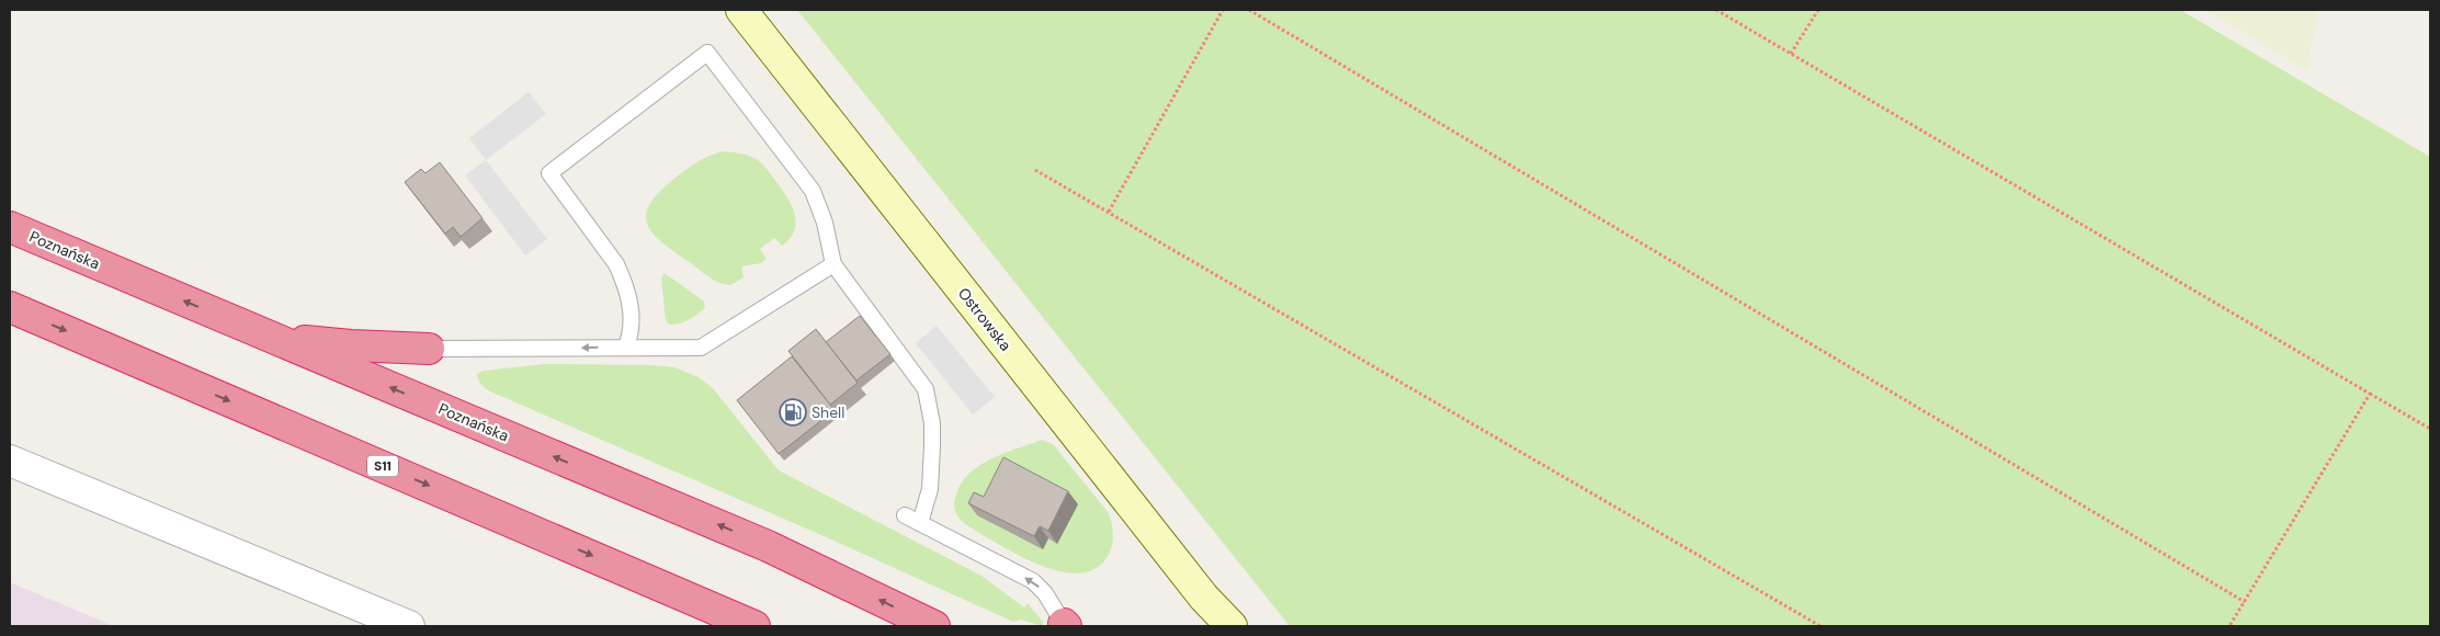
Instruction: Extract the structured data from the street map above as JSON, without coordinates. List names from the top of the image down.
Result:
{
  "streets": {
    "highway": ["Poznańska", "S11"],
    "street": ["Ostrowska"]
  },
  "places": {
    "fuel station": ["Shell"]
  }
}
